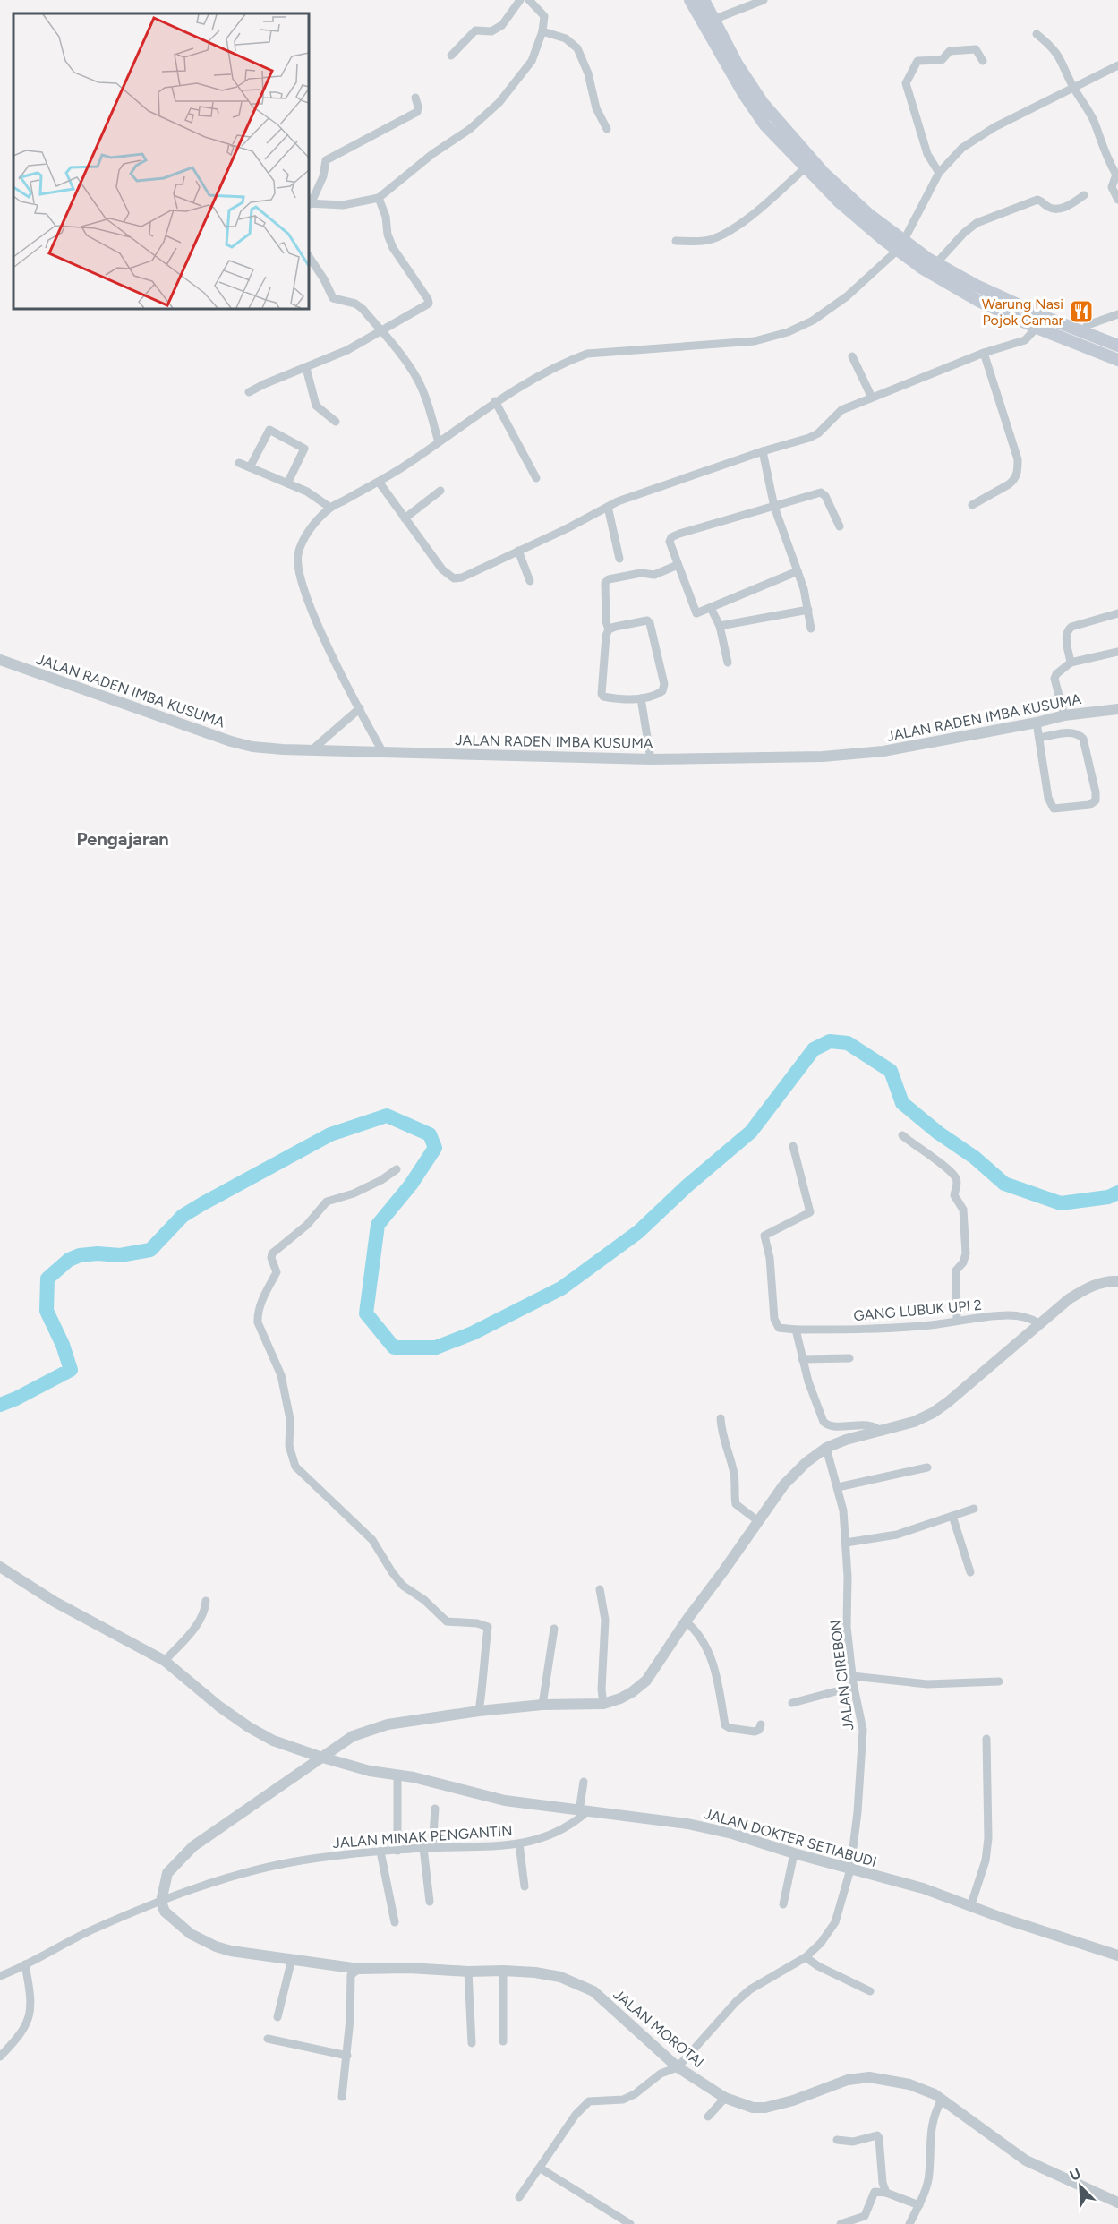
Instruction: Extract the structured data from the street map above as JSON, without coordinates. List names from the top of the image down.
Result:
{
  "streets": {
    "street": [
      "JALAN RADEN IMBA KUSUMA",
      "GANG LUBUK UPI 2",
      "JALAN CIREBON",
      "JALAN MINAK PENGANTIN",
      "JALAN DOKTER SETIABUDI",
      "JALAN MOROTAI"
    ]
  },
  "crossings": [
    ["JALAN CIREBON", "JALAN DOKTER SETIABUDI"],
    ["JALAN CIREBON", "JALAN MOROTAI"],
    ["JALAN MINAK PENGANTIN", "JALAN DOKTER SETIABUDI"],
    ["JALAN MINAK PENGANTIN", "JALAN MOROTAI"]
  ],
  "districts": ["Pengajaran"],
  "places": {
    "restaurant": ["Warung Nasi Pojok Camar"]
  },
  "north": "top left"
}
